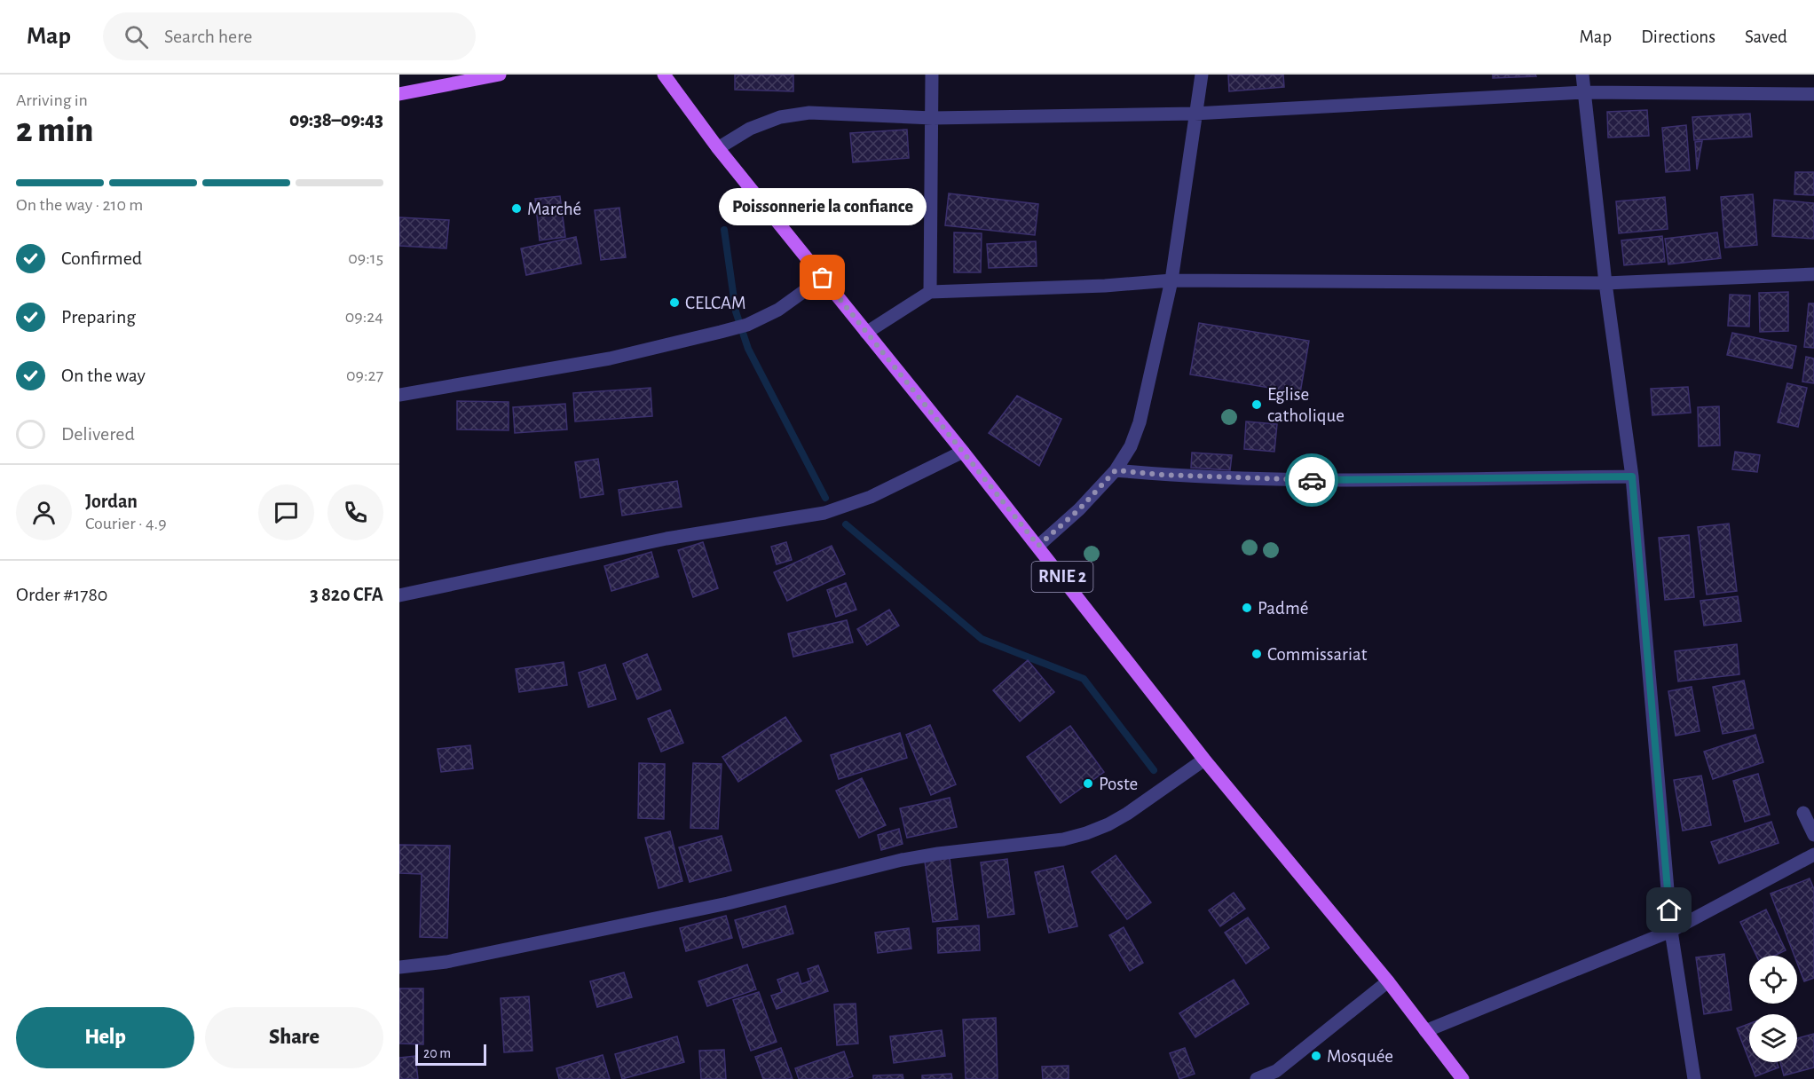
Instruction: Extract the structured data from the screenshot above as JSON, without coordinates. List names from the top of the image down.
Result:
{
  "streets": {
    "main road": ["RNIE 2"]
  },
  "places": [
    "Marché",
    "Poissonnerie la confiance",
    "CELCAM",
    "Eglise catholique",
    "Padmé",
    "Commissariat",
    "Poste",
    "Mosquée"
  ],
  "scale_bar": "20 m",
  "page": {
    "header": "Map",
    "search": "Search here",
    "nav": ["Map", "Directions", "Saved"],
    "heading": ["2 min", "Arriving in", "09:38–09:43"],
    "panel": [
      "Jordan",
      "Courier · 4.9",
      "Order #1780",
      "3 820 CFA"
    ],
    "bar": "On the way · 210 m",
    "bubble": "Poissonnerie la confiance",
    "list": [
      ["Confirmed", "09:15"],
      ["Preparing", "09:24"],
      ["On the way", "09:27"],
      "Delivered"
    ],
    "buttons": ["Help", "Share"],
    "scale": "20 m"
  }
}
